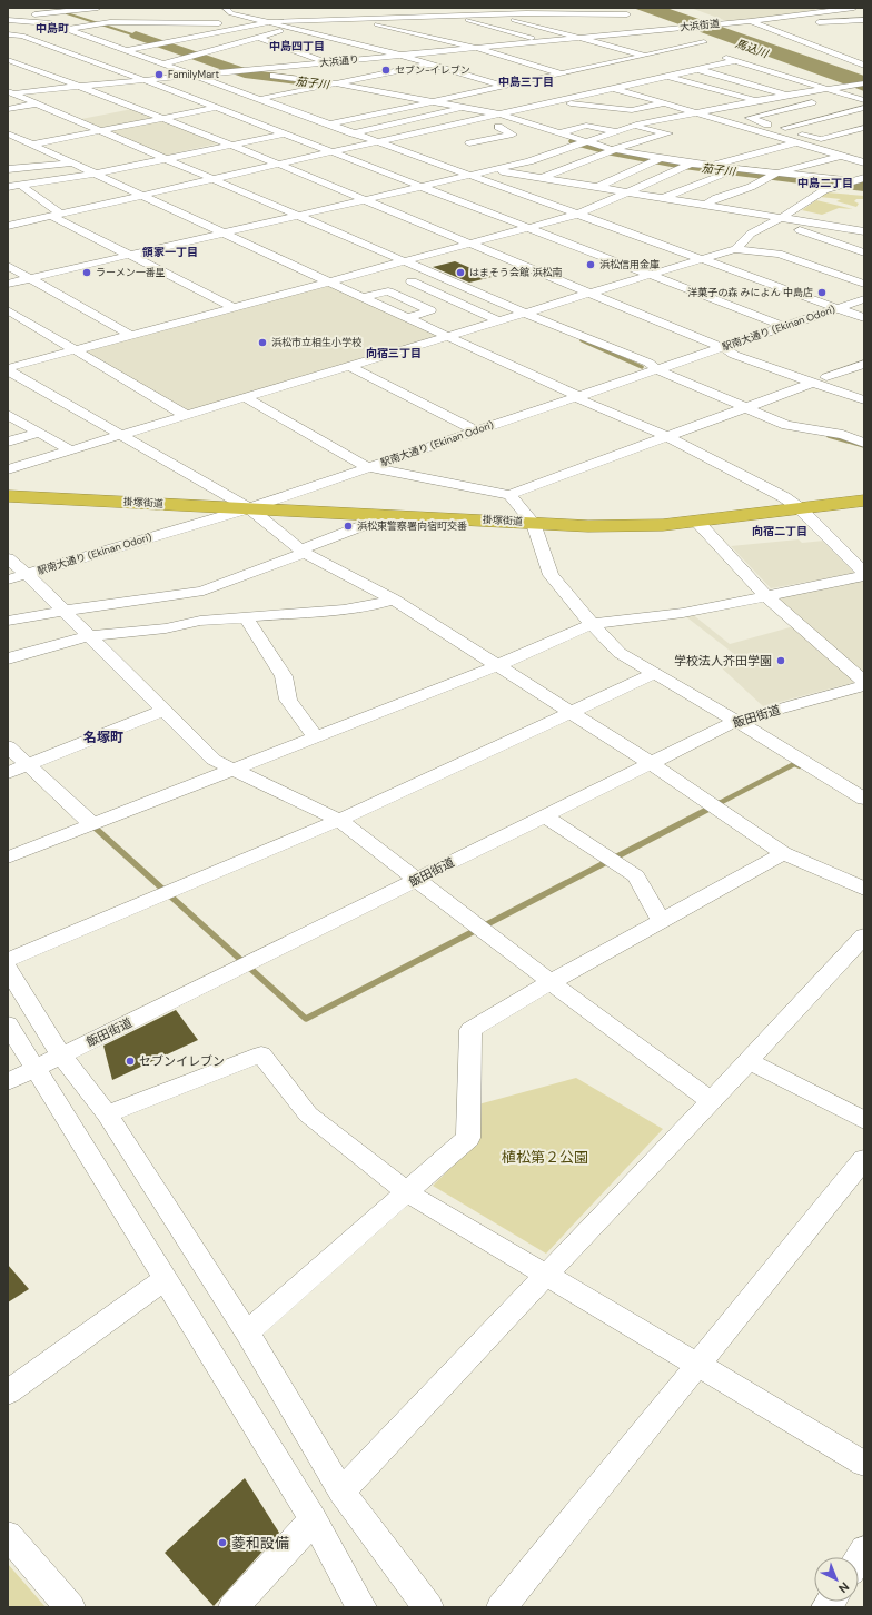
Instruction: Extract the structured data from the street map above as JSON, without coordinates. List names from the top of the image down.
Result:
{
  "streets": {
    "highway": ["掛塚街道"],
    "street": [
      "大浜街道",
      "大浜通り",
      "駅南大通り (Ekinan Odori)",
      "飯田街道"
    ]
  },
  "crossings": [
    ["大浜街道", "大浜通り"],
    ["駅南大通り (Ekinan Odori)", "掛塚街道"]
  ],
  "districts": [
    "中島町",
    "中島四丁目",
    "中島三丁目",
    "中島二丁目",
    "領家一丁目",
    "向宿三丁目",
    "向宿二丁目",
    "名塚町"
  ],
  "water": ["馬込川", "茄子川"],
  "parks": ["植松第２公園"],
  "places": [
    "セブン-イレブン",
    "FamilyMart",
    "浜松信用金庫",
    "ラーメン一番星",
    "はまそう会館 浜松南",
    "洋菓子の森 みによん 中島店",
    "浜松市立相生小学校",
    "浜松東警察署向宿町交番",
    "学校法人芥田学園",
    "セブンイレブン",
    "菱和設備"
  ],
  "north": "bottom right"
}
